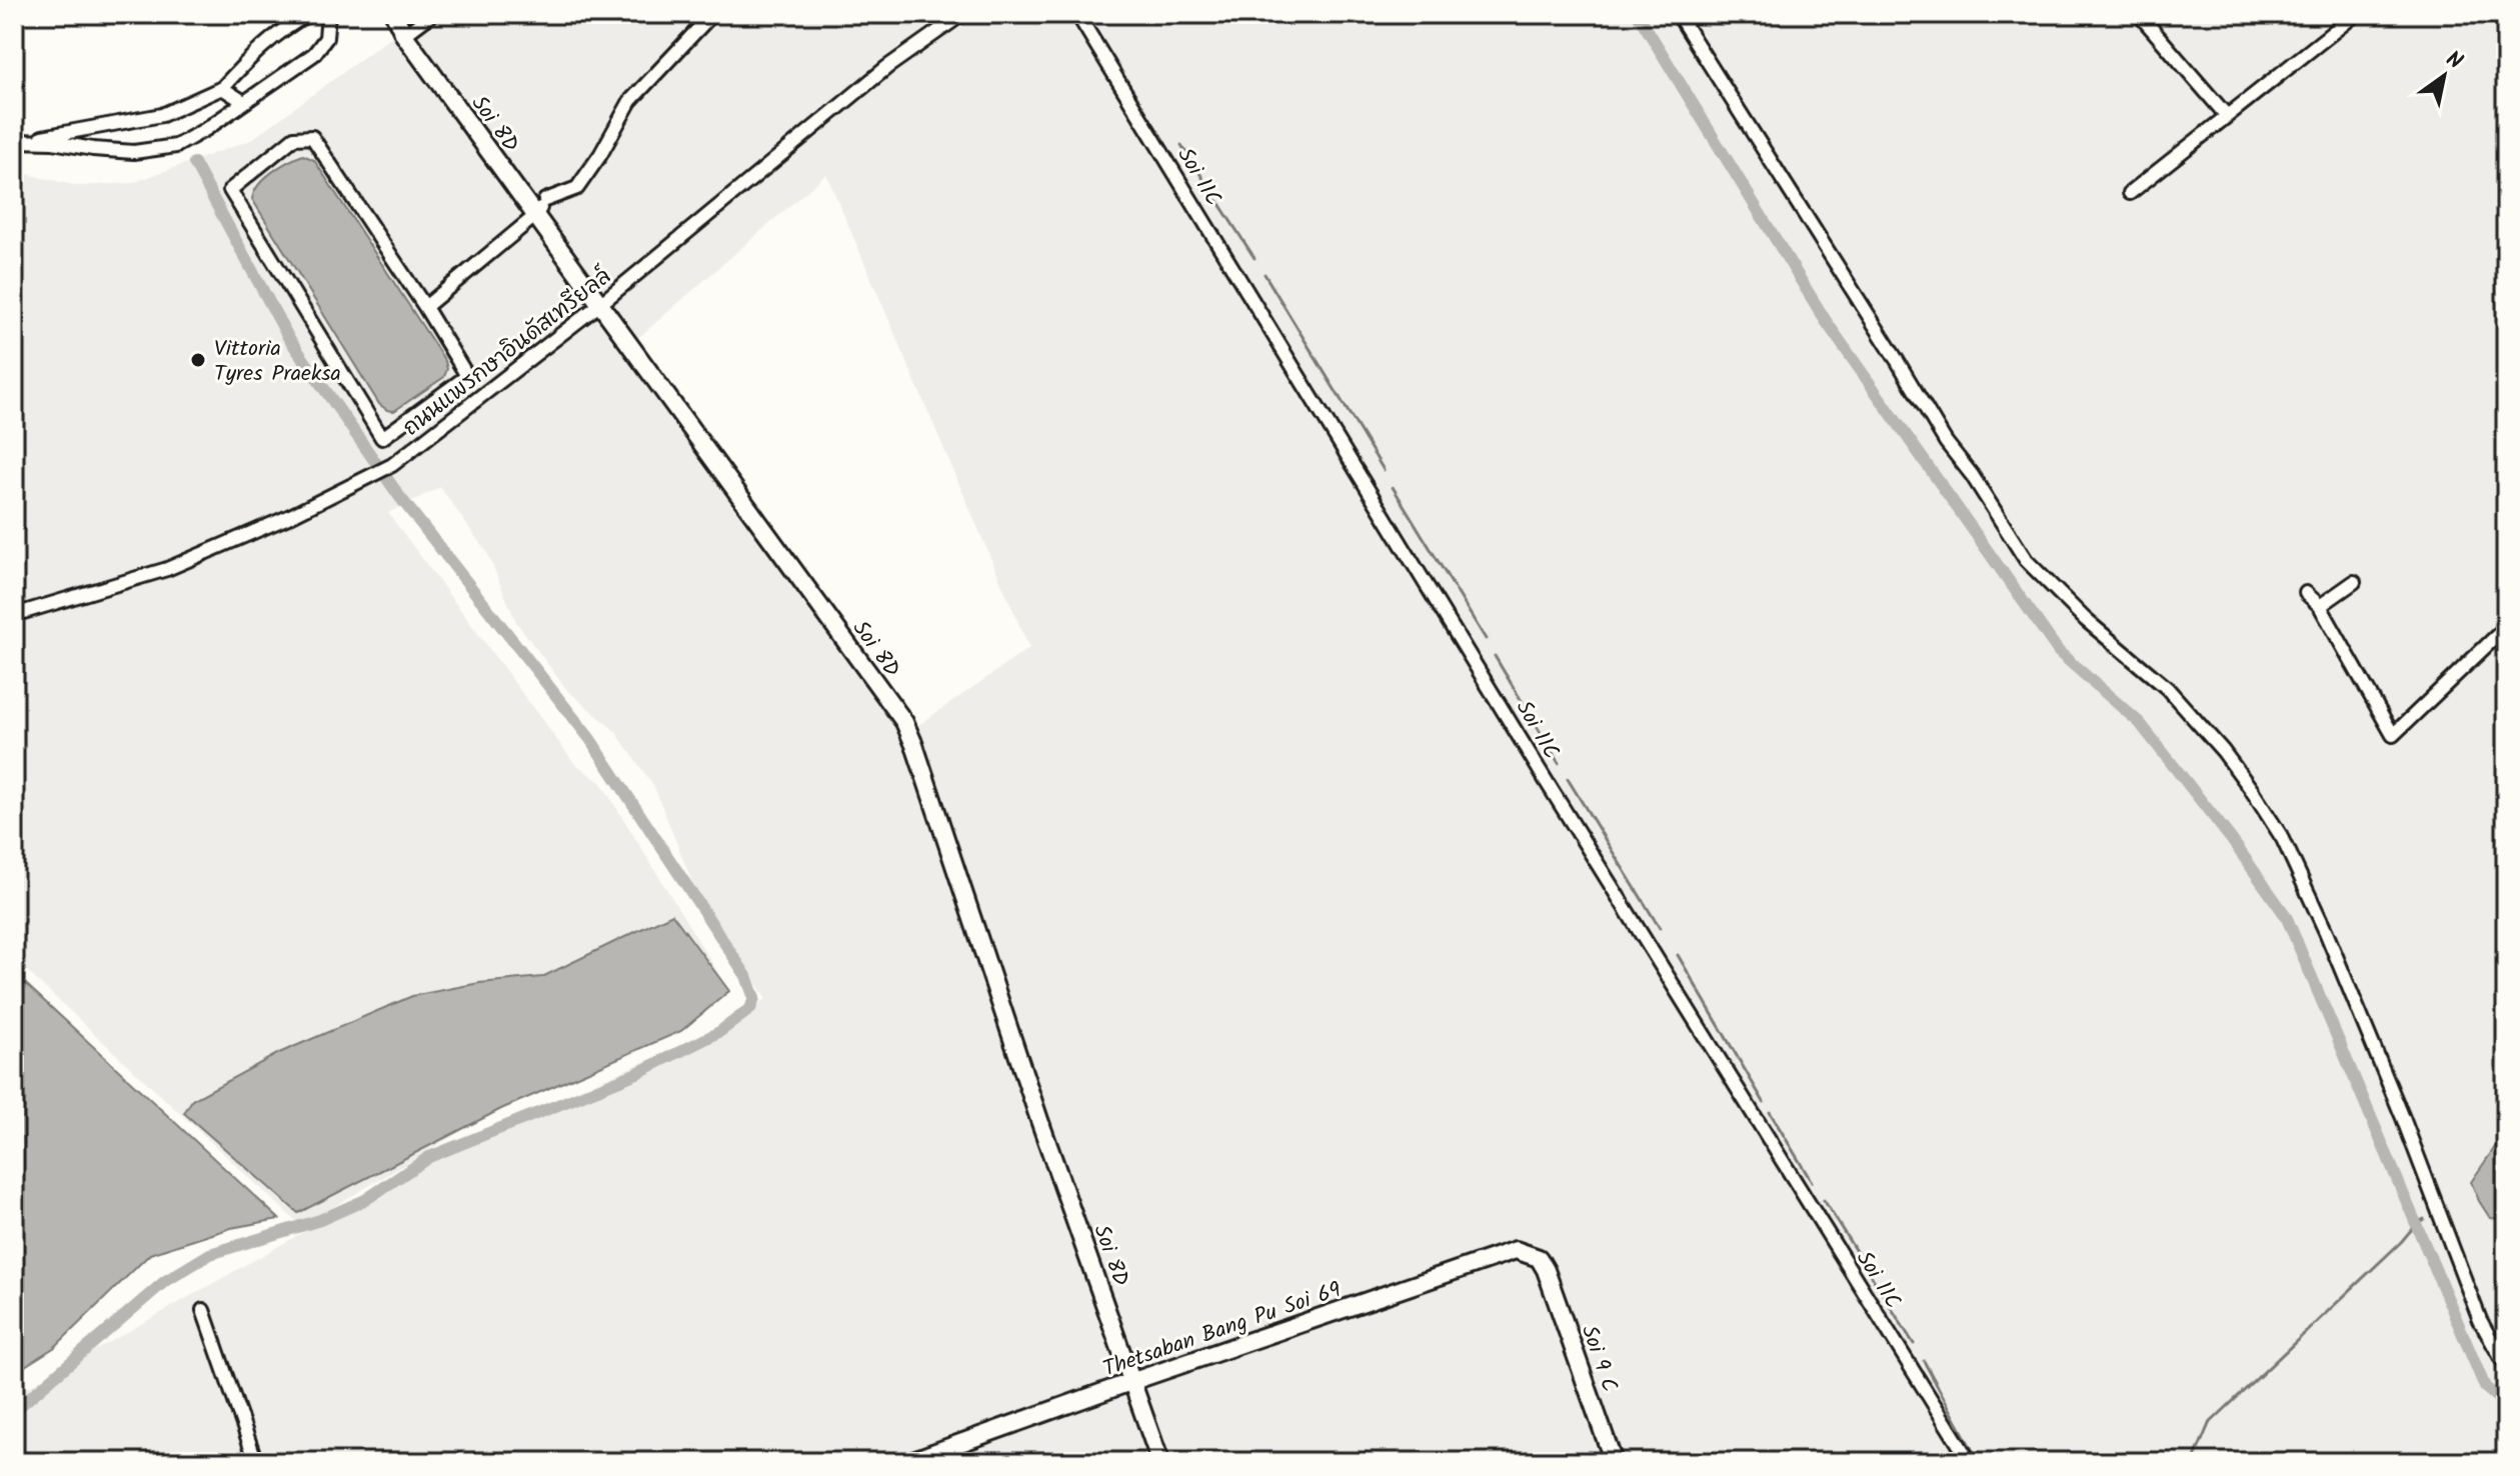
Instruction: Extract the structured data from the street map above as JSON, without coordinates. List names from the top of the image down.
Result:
{
  "streets": {
    "street": [
      "Soi 8D",
      "Soi 11C",
      "ถนนแพรกษาอินดัสเทรียลล์",
      "Thetsaban Bang Pu Soi 69",
      "Soi 9 C"
    ]
  },
  "crossings": [
    ["Soi 8D", "ถนนแพรกษาอินดัสเทรียลล์"],
    ["Soi 8D", "Thetsaban Bang Pu Soi 69"],
    ["Thetsaban Bang Pu Soi 69", "Soi 9 C"]
  ],
  "places": ["Vittoria Tyres Praeksa"],
  "north": "top right"
}
